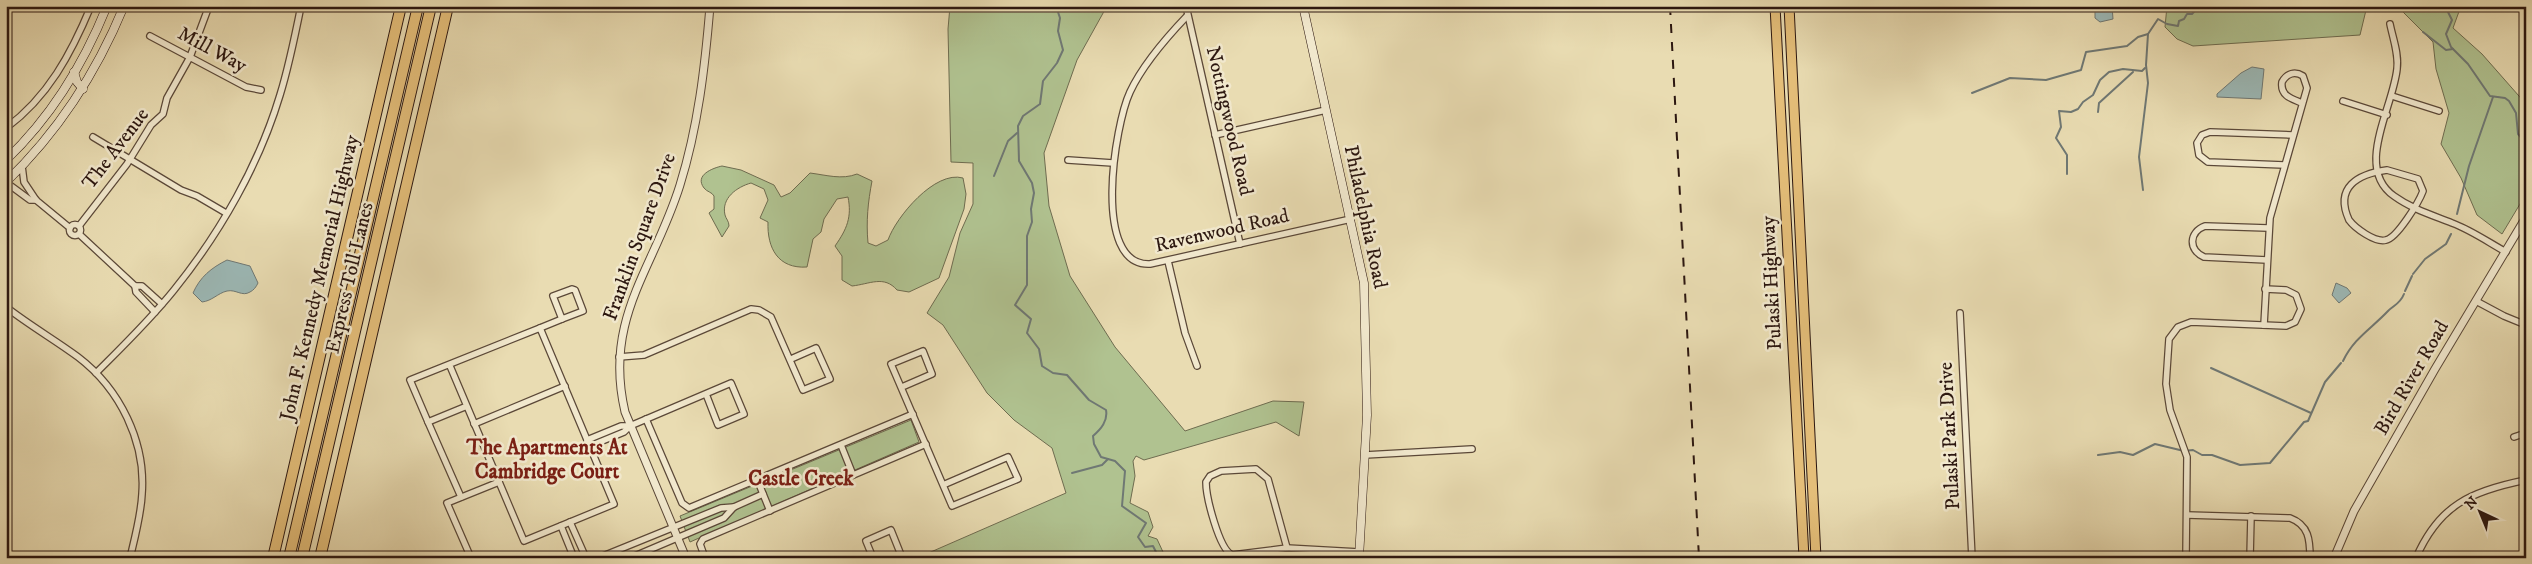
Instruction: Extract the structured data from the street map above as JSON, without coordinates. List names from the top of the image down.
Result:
{
  "streets": {
    "highway": ["John F. Kennedy Memorial Highway", "Express Toll Lanes", "Pulaski Highway"],
    "main road": ["Philadelphia Road"],
    "street": [
      "Mill Way",
      "Nottingwood Road",
      "The Avenue",
      "Ravenwood Road",
      "Franklin Square Drive",
      "Bird River Road",
      "Pulaski Park Drive"
    ]
  },
  "crossings": [
    ["Mill Way", "The Avenue"],
    ["Nottingwood Road", "Ravenwood Road"],
    ["Philadelphia Road", "Ravenwood Road"]
  ],
  "districts": ["The Apartments At Cambridge Court", "Castle Creek"],
  "north": "top left"
}
